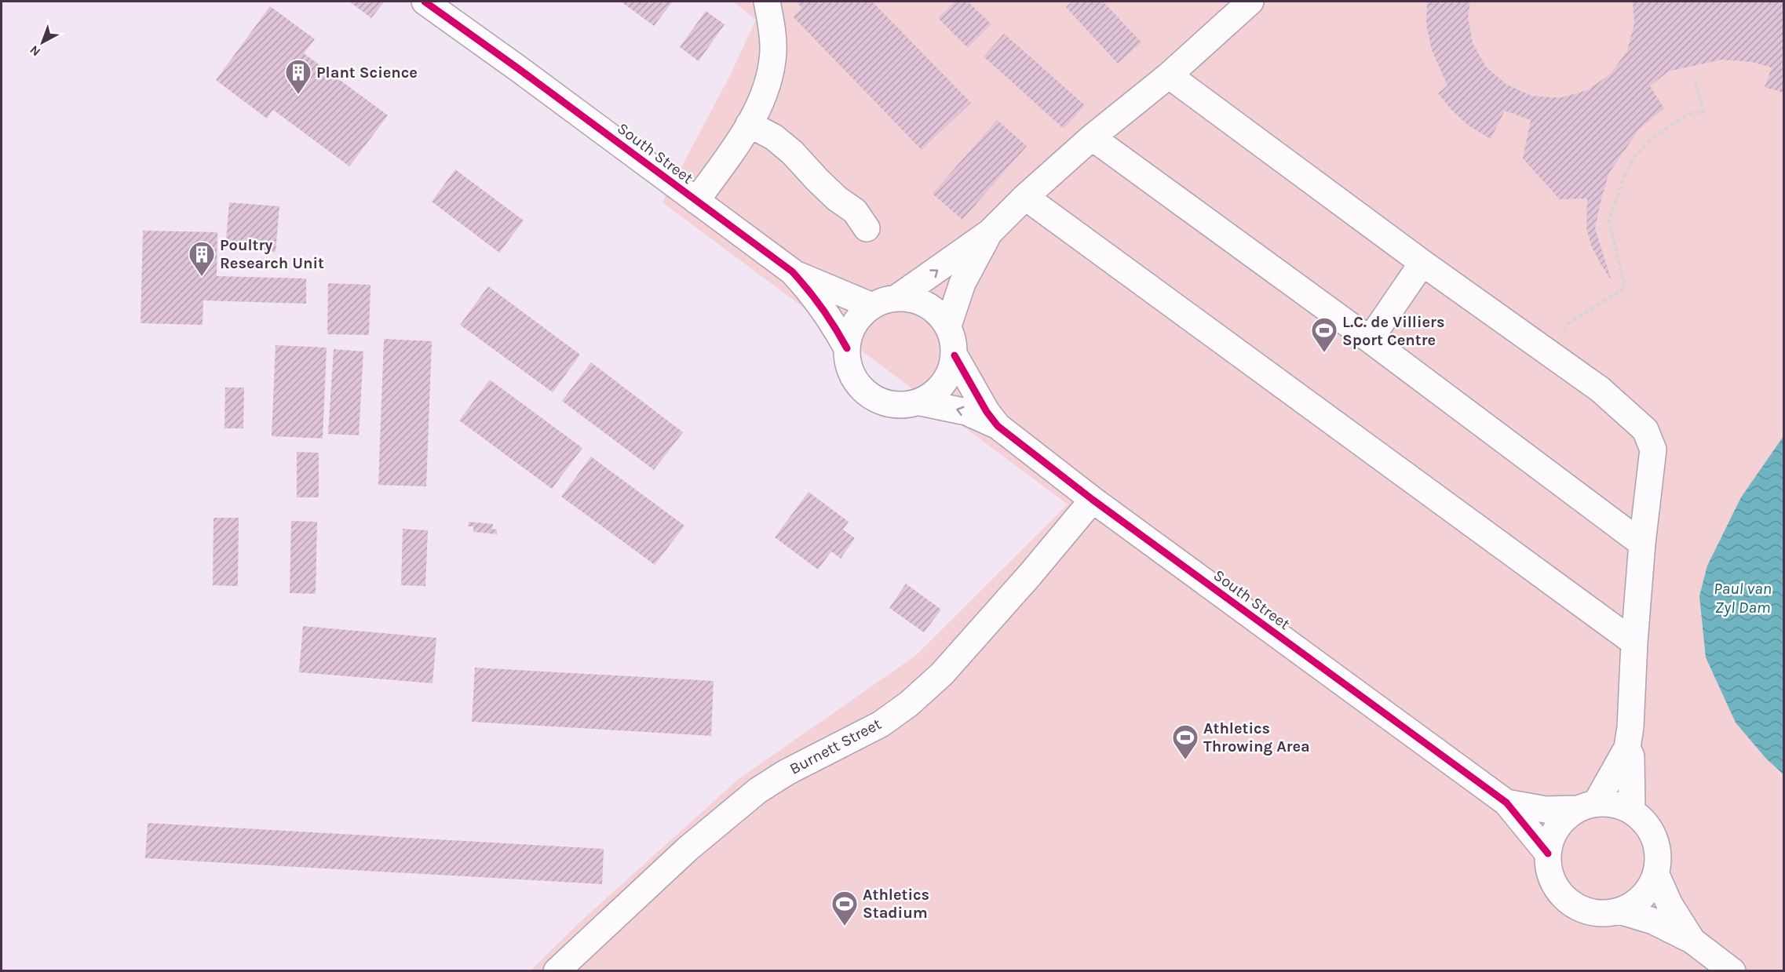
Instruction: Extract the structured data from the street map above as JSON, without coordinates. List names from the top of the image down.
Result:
{
  "streets": {
    "street": ["South Street", "Burnett Street"]
  },
  "crossings": [
    ["South Street", "Burnett Street"]
  ],
  "water": ["Paul van Zyl Dam"],
  "places": {
    "building": ["Plant Science", "Poultry Research Unit"],
    "sports": ["L.C. de Villiers Sport Centre", "Athletics Throwing Area", "Athletics Stadium"]
  },
  "north": "bottom left"
}
